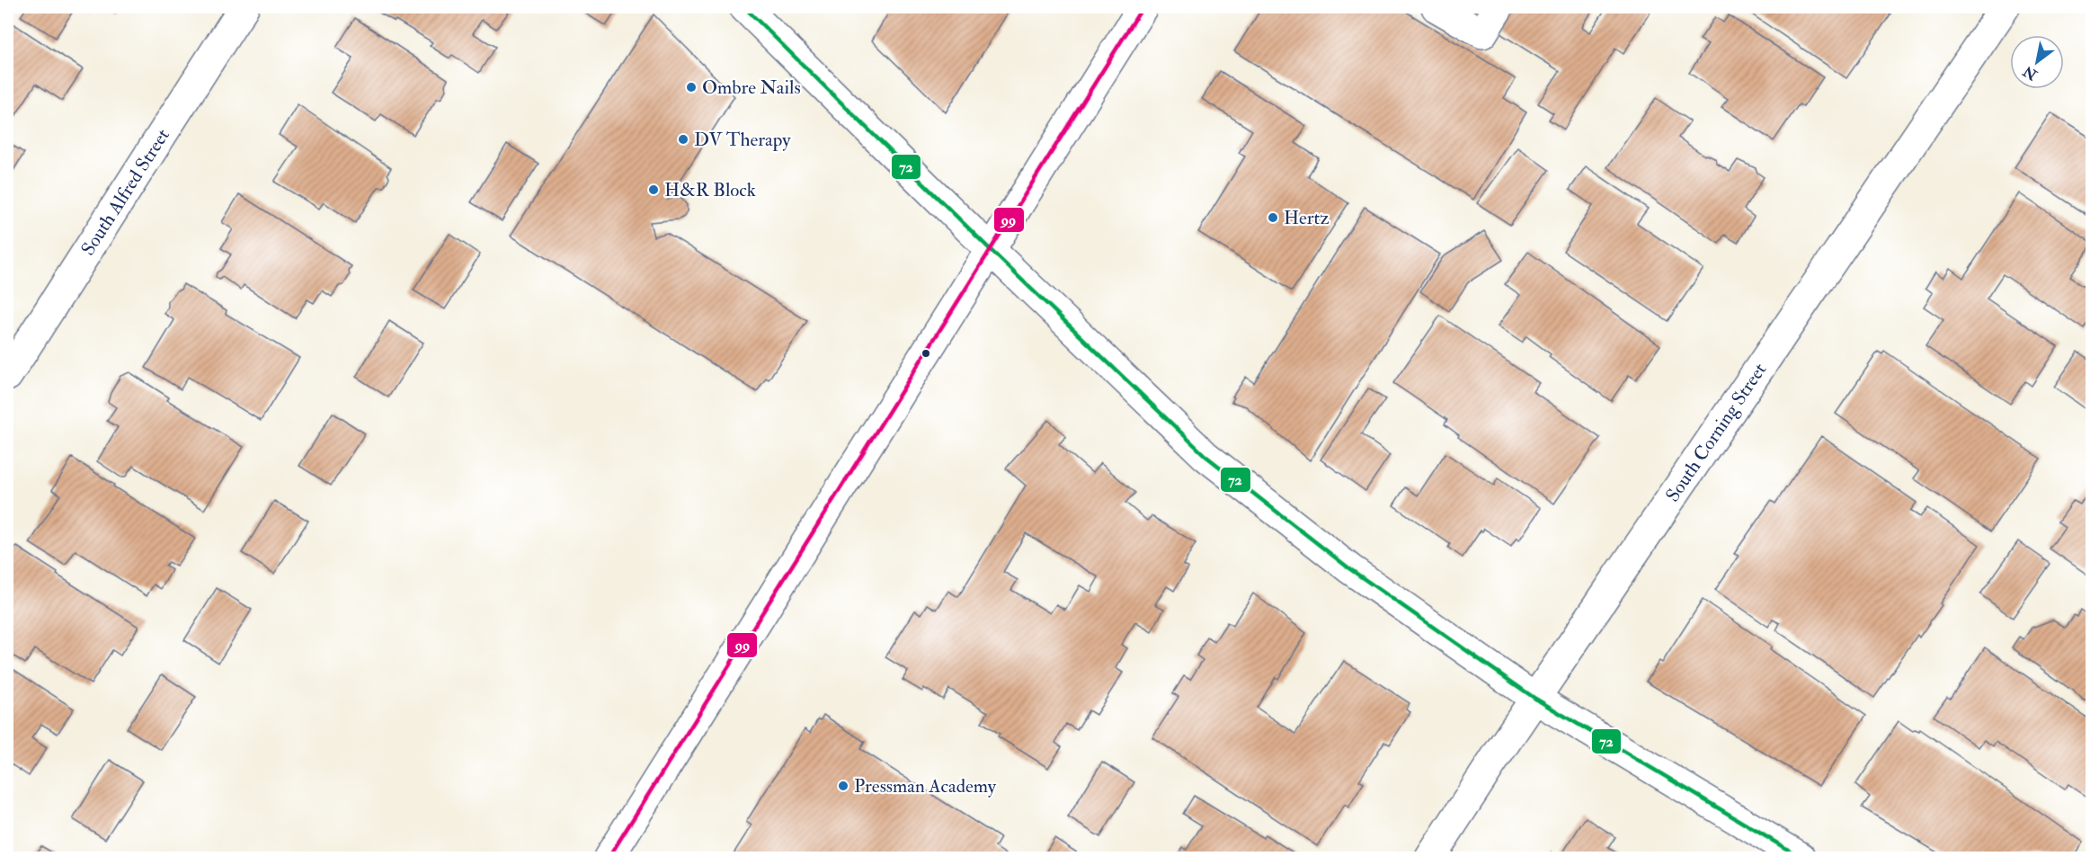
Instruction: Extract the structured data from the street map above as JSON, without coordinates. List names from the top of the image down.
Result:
{
  "streets": {
    "street": ["South Alfred Street", "South Corning Street"]
  },
  "places": [
    "Ombre Nails",
    "DV Therapy",
    "H&R Block",
    "Hertz",
    "Pressman Academy"
  ],
  "lines": ["transit line 72", "transit line 99"],
  "north": "bottom left"
}
